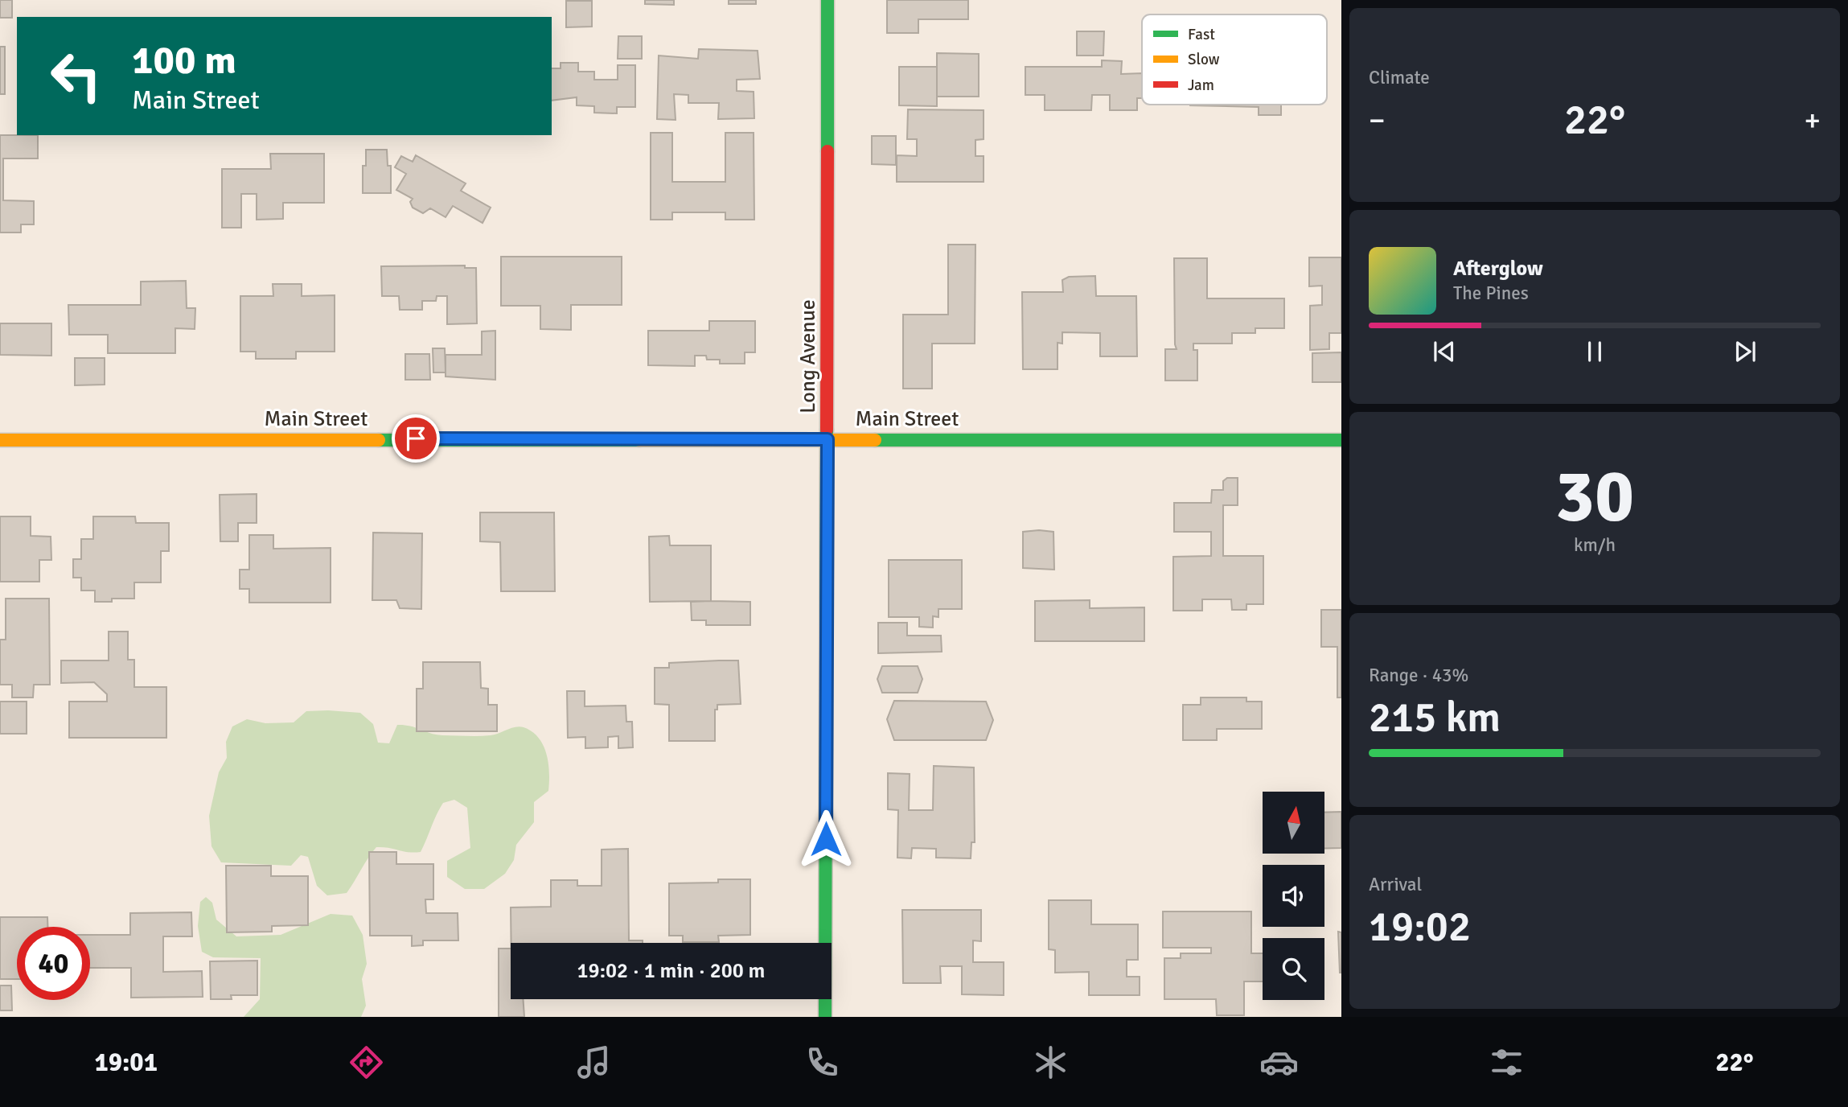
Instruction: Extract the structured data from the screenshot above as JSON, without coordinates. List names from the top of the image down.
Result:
{
  "streets": {
    "street": ["Long Avenue", "Main Street"]
  },
  "crossings": [
    ["Long Avenue", "Main Street"]
  ],
  "legend": ["Fast", "Slow", "Jam"],
  "north": "top",
  "page": {
    "tile": [
      "Climate",
      ["30", "km/h"],
      ["Range · 43%", "215 km"],
      ["Arrival", "19:02"]
    ],
    "turn": ["100 m", "Main Street"],
    "heat": ["−", "22°", "+"],
    "song": ["Afterglow", "The Pines"],
    "limit": "40",
    "trip": "19:02 · 1 min · 200 m",
    "tabs": ["19:01", "22°"]
  }
}
